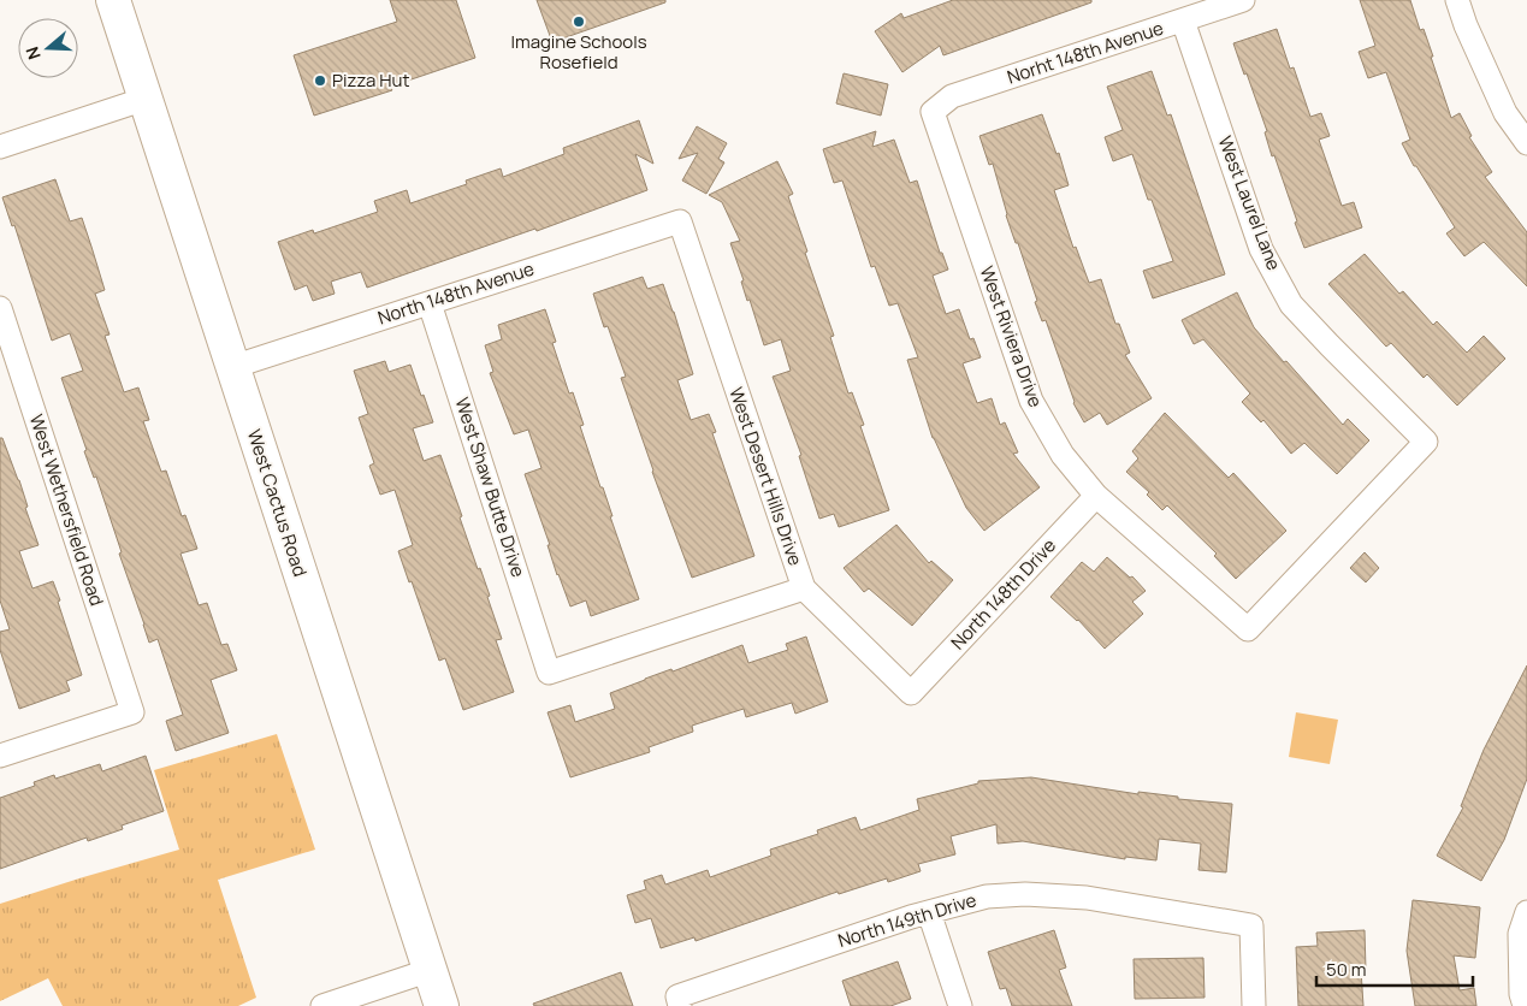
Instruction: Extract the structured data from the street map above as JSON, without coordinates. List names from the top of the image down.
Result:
{
  "streets": {
    "main road": ["West Cactus Road"],
    "street": [
      "Norht 148th Avenue",
      "West Laurel Lane",
      "North 148th Avenue",
      "West Riviera Drive",
      "West Desert Hills Drive",
      "West Shaw Butte Drive",
      "West Wethersfield Road",
      "North 148th Drive",
      "North 149th Drive"
    ]
  },
  "crossings": [
    ["Norht 148th Avenue", "West Laurel Lane"],
    ["Norht 148th Avenue", "West Riviera Drive"],
    ["West Laurel Lane", "West Riviera Drive"],
    ["North 148th Avenue", "West Desert Hills Drive"],
    ["North 148th Avenue", "West Shaw Butte Drive"],
    ["North 148th Avenue", "West Cactus Road"],
    ["West Riviera Drive", "North 148th Drive"],
    ["West Desert Hills Drive", "West Shaw Butte Drive"],
    ["West Desert Hills Drive", "North 148th Drive"]
  ],
  "places": ["Imagine Schools Rosefield", "Pizza Hut"],
  "scale_bar": "50 m",
  "north": "left"
}
